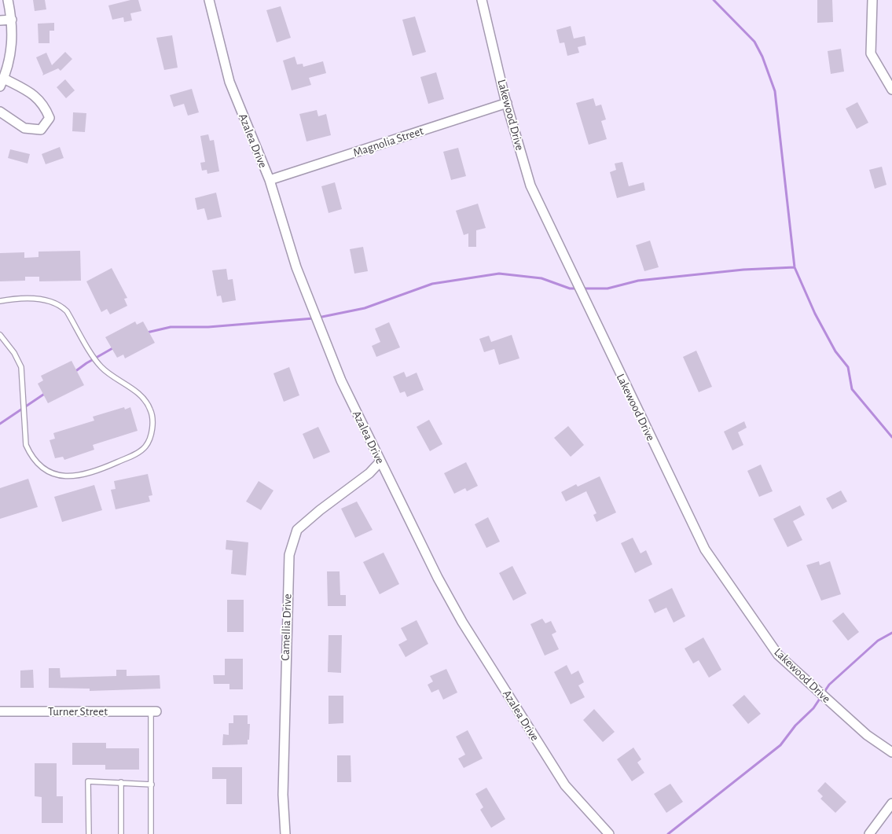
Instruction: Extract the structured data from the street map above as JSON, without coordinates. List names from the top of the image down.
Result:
{
  "streets": {
    "street": [
      "Lakewood Drive",
      "Azalea Drive",
      "Magnolia Street",
      "Camellia Drive",
      "Turner Street"
    ]
  },
  "crossings": [
    ["Lakewood Drive", "Magnolia Street"],
    ["Azalea Drive", "Magnolia Street"],
    ["Azalea Drive", "Camellia Drive"]
  ]
}
